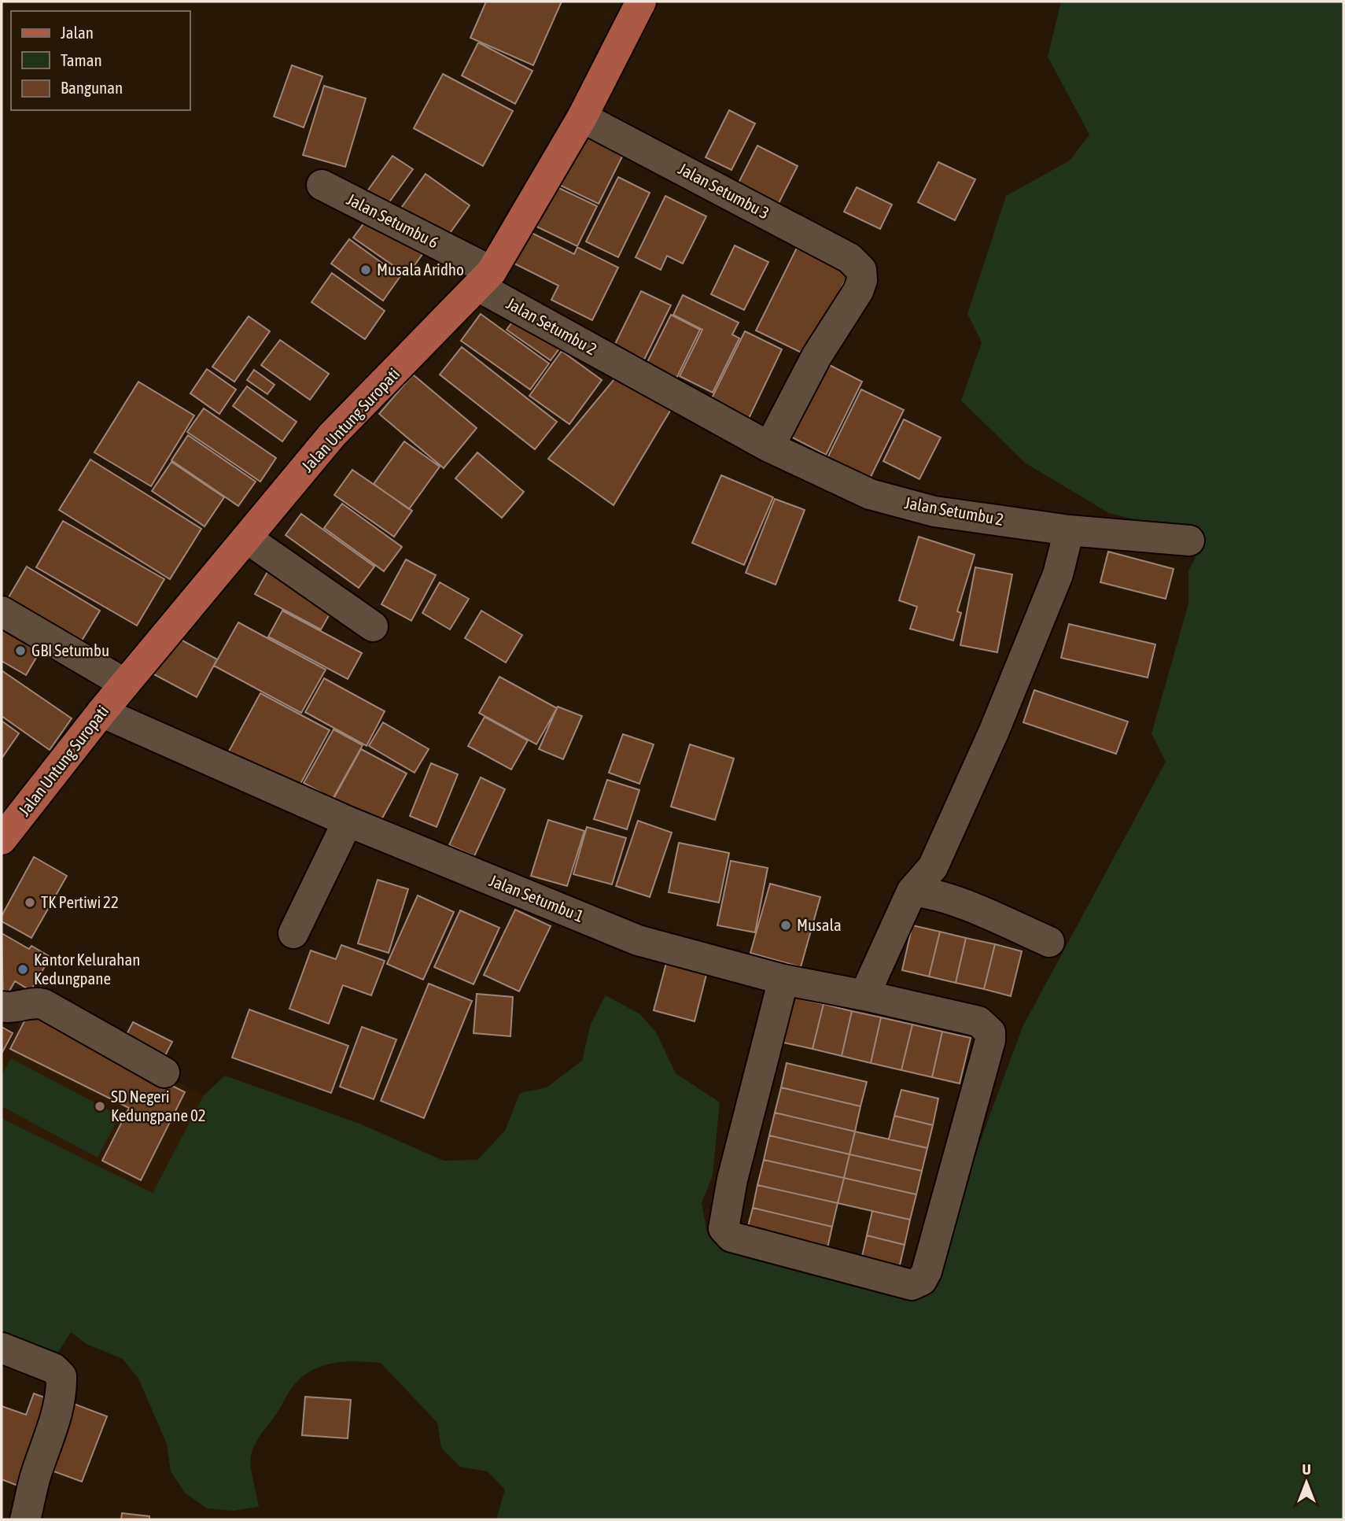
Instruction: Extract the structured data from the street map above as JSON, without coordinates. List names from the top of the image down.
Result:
{
  "streets": {
    "main road": ["Jalan Untung Suropati"],
    "street": [
      "Jalan Setumbu 3",
      "Jalan Setumbu 6",
      "Jalan Setumbu 2",
      "Jalan Setumbu 1"
    ]
  },
  "crossings": [
    ["Jalan Setumbu 3", "Jalan Setumbu 2"],
    ["Jalan Setumbu 3", "Jalan Untung Suropati"],
    ["Jalan Setumbu 6", "Jalan Setumbu 2"],
    ["Jalan Setumbu 6", "Jalan Untung Suropati"],
    ["Jalan Setumbu 2", "Jalan Untung Suropati"],
    ["Jalan Untung Suropati", "Jalan Setumbu 1"]
  ],
  "places": [
    "Musala Aridho",
    "GBI Setumbu",
    "TK Pertiwi 22",
    "Musala",
    "Kantor Kelurahan Kedungpane",
    "SD Negeri Kedungpane 02"
  ],
  "legend": ["Jalan", "Taman", "Bangunan"],
  "north": "top"
}
